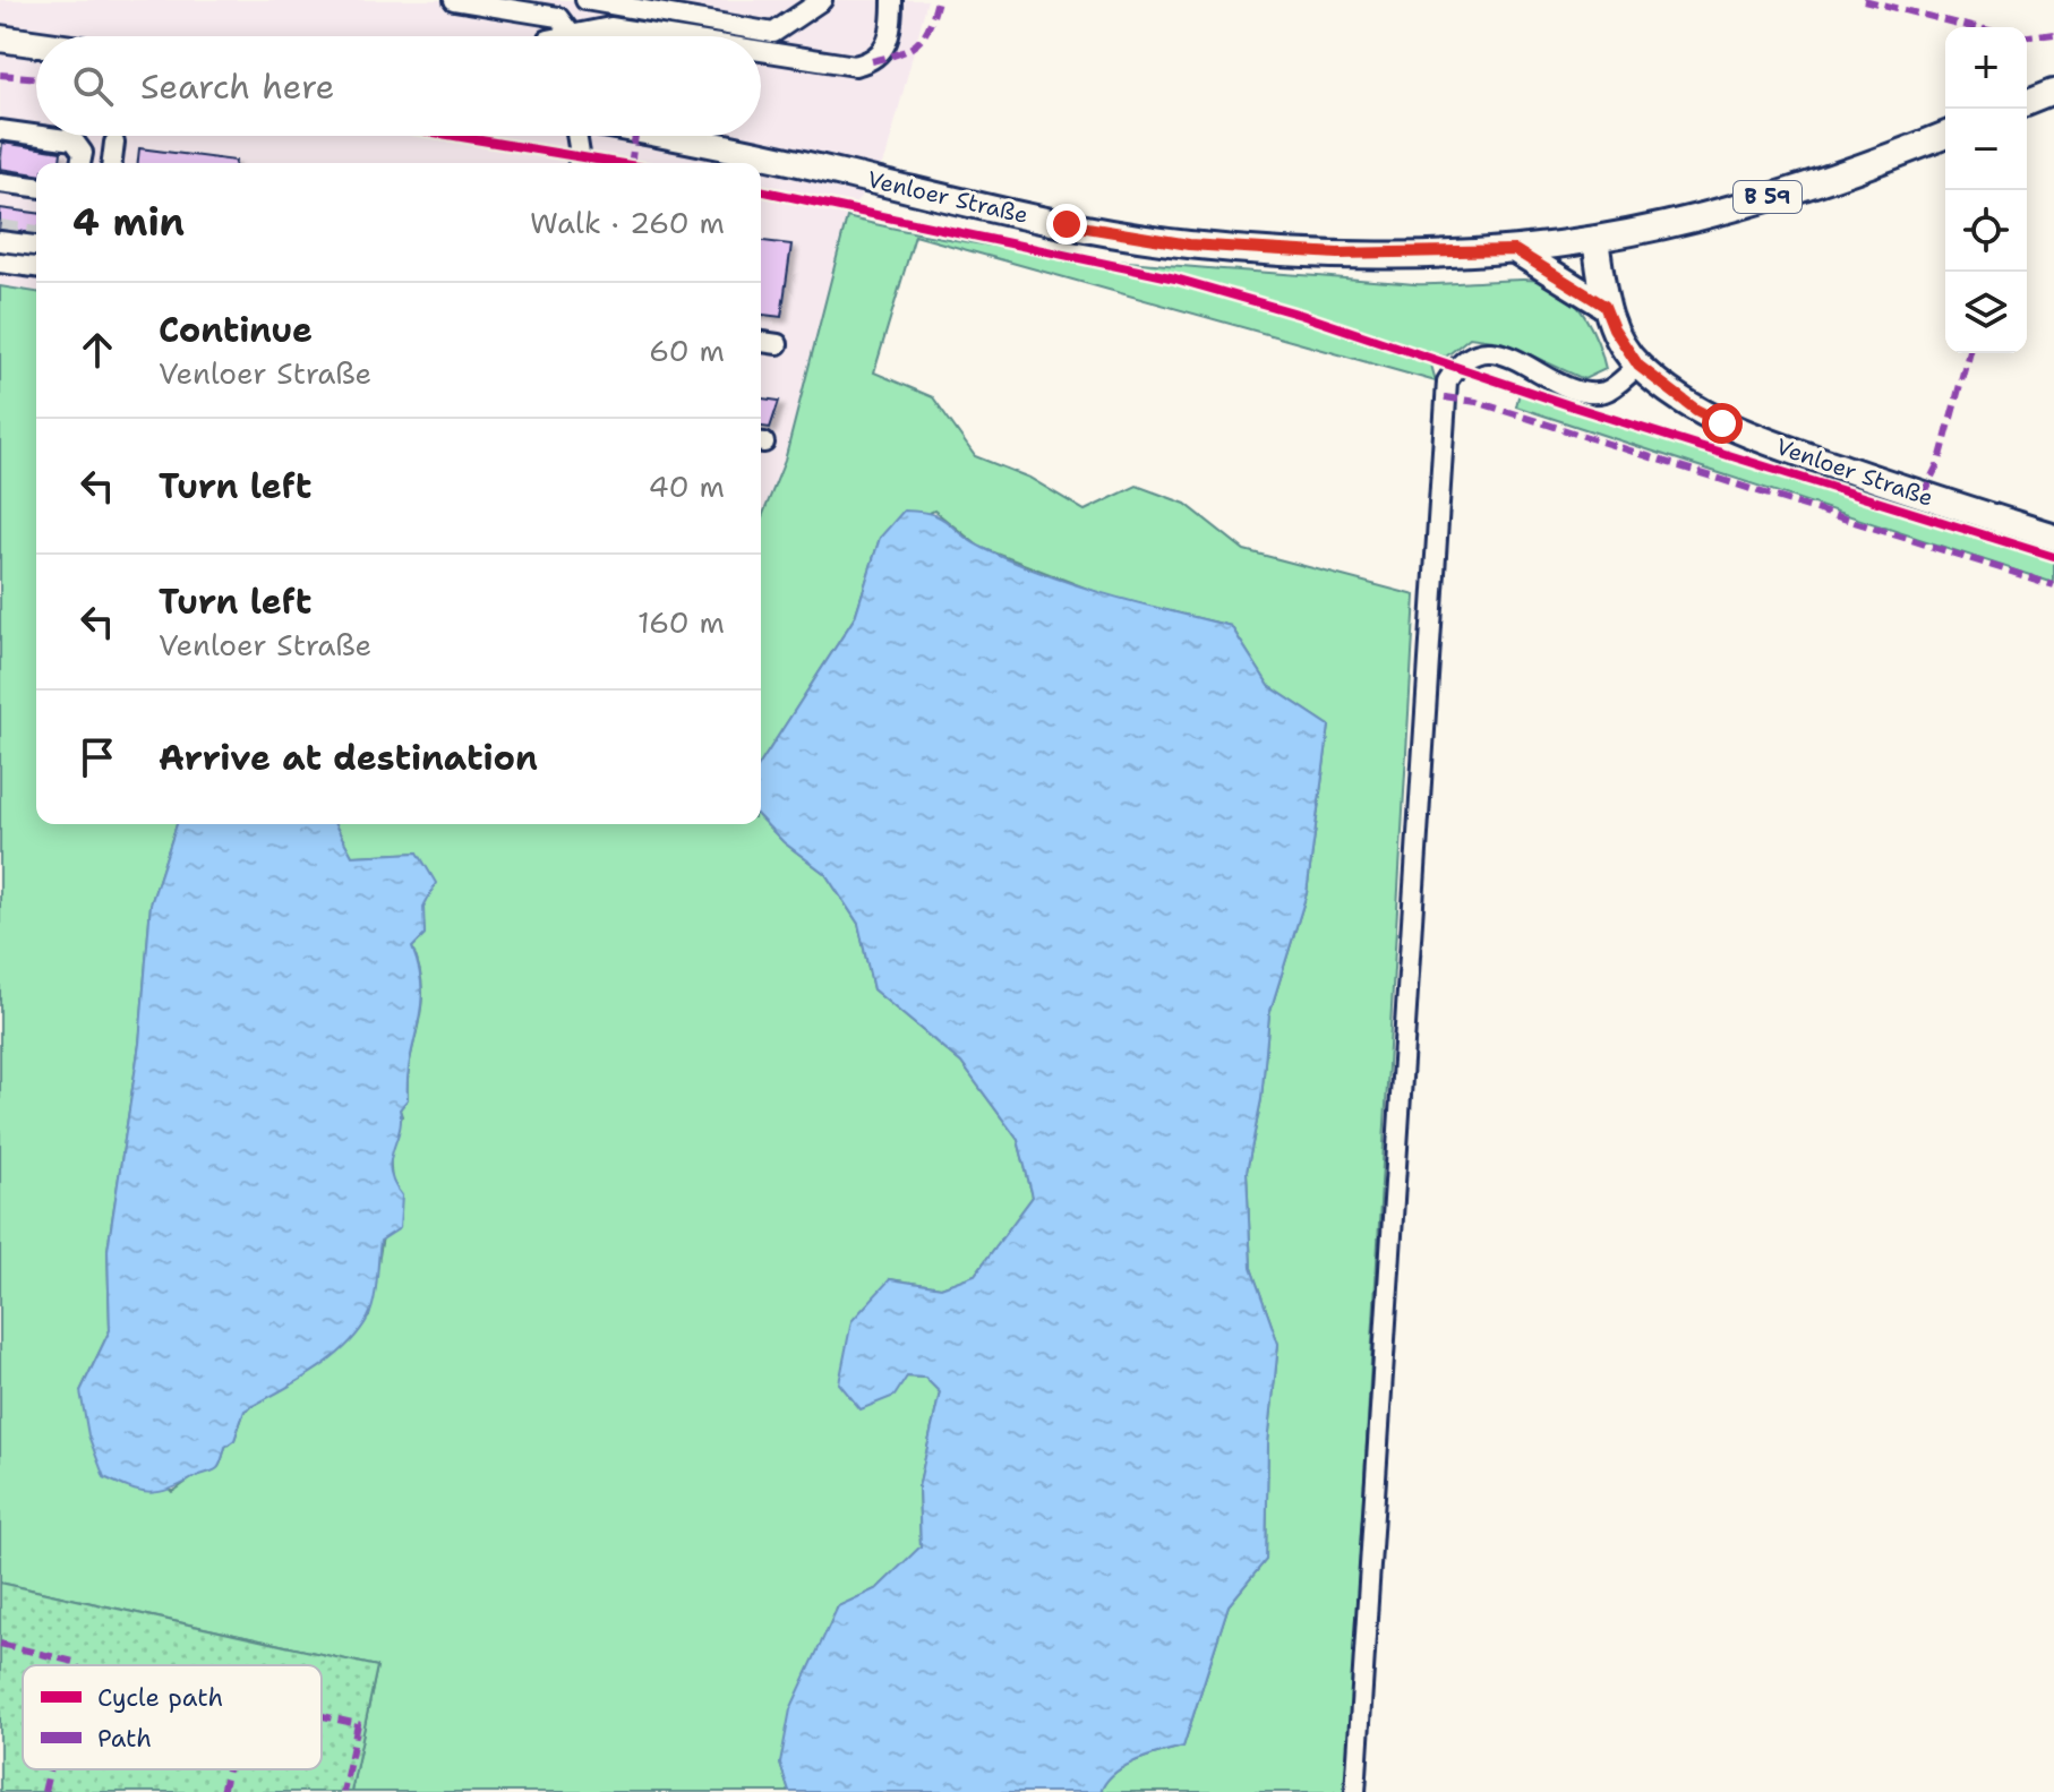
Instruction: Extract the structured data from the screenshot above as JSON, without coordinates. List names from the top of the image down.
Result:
{
  "streets": {
    "main road": ["Venloer Straße", "B 59"]
  },
  "crossings": [
    ["Venloer Straße", "B 59"]
  ],
  "legend": ["Cycle path", "Path"],
  "page": {
    "map_buttons": ["+", "−"],
    "search": "Search here",
    "heading": ["4 min", "Walk · 260 m"],
    "list": [
      ["Continue", "Venloer Straße", "60 m"],
      ["Turn left", "40 m"],
      ["Turn left", "Venloer Straße", "160 m"],
      "Arrive at destination"
    ]
  }
}
